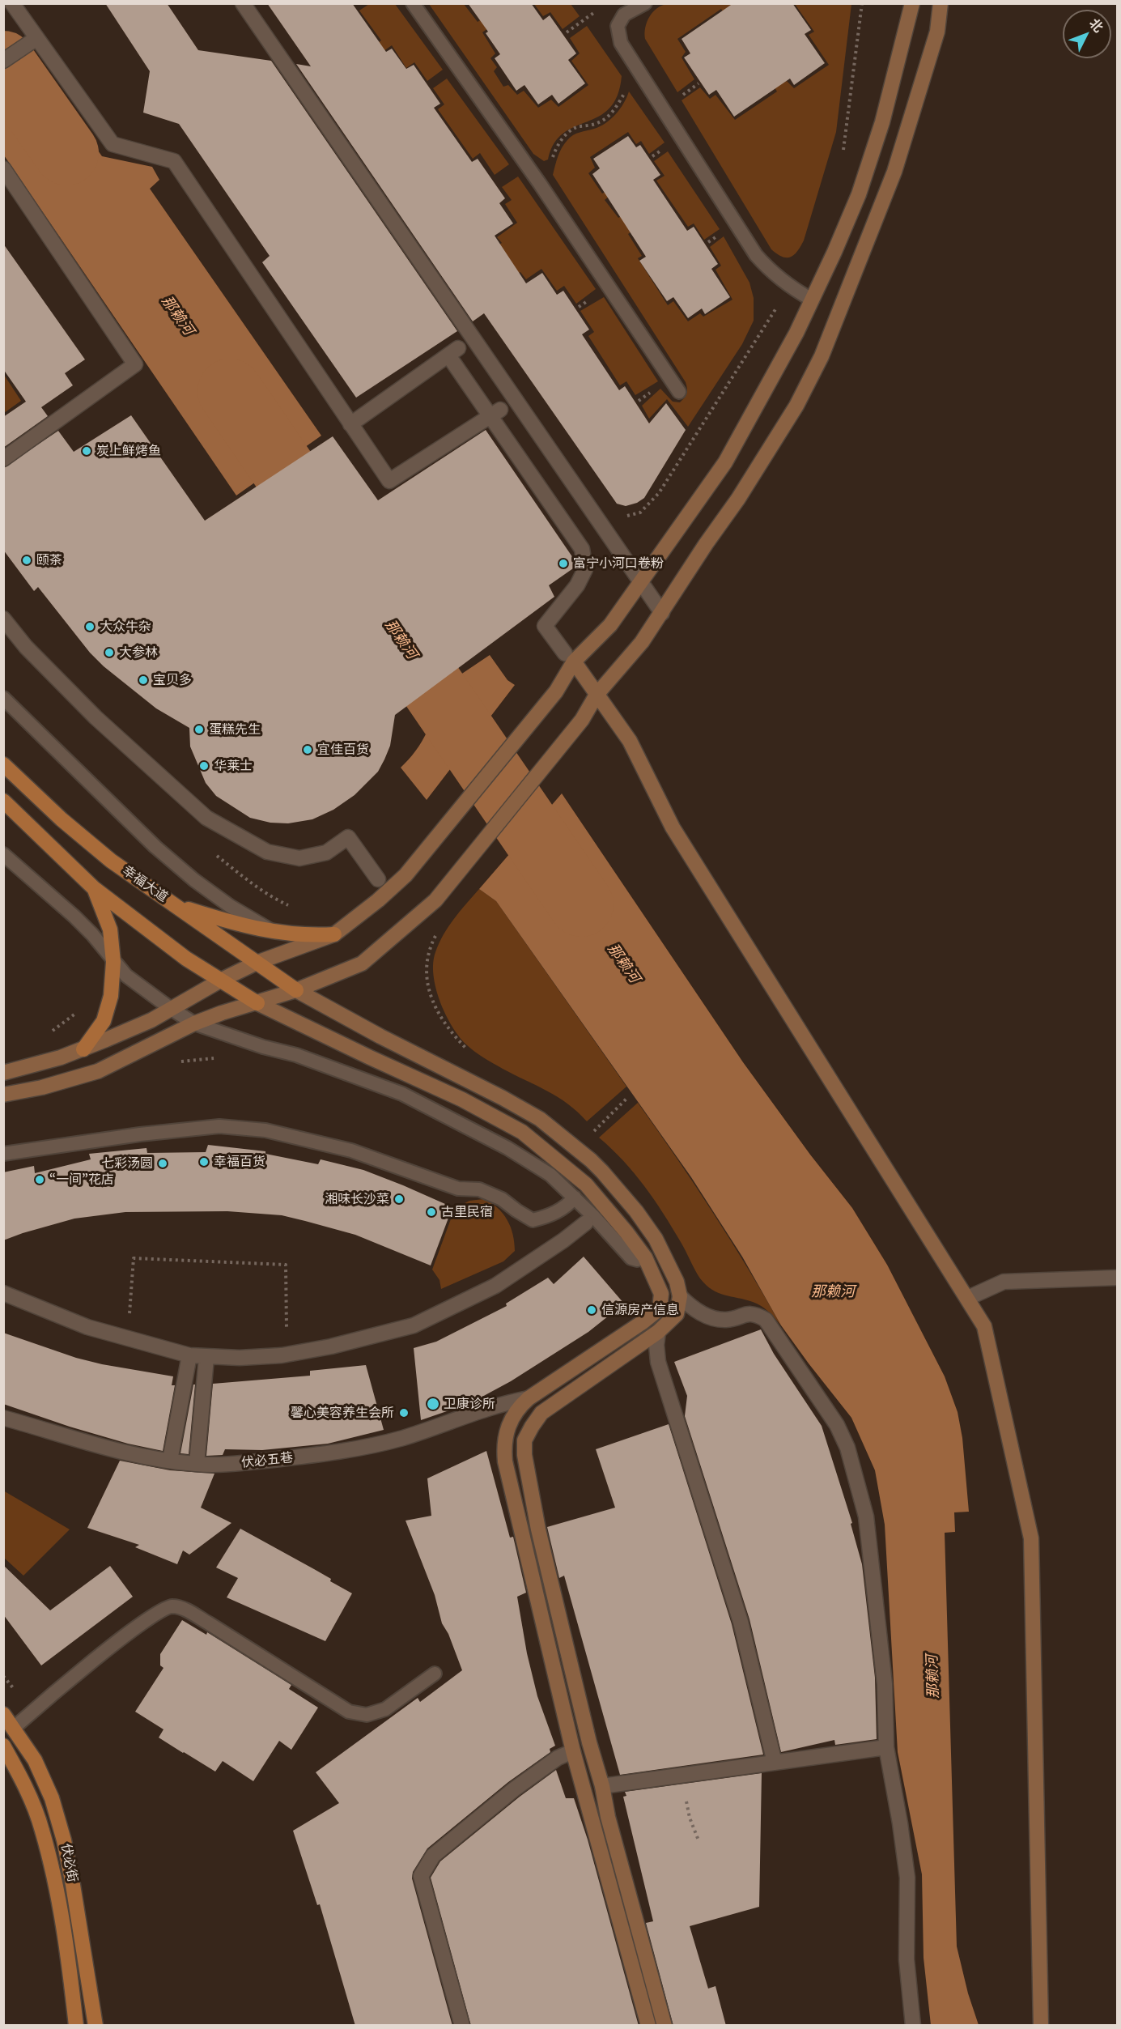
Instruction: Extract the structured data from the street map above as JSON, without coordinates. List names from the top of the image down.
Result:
{
  "streets": {
    "main road": ["幸福大道", "伏必街"],
    "street": ["伏必五巷"]
  },
  "water": ["那赖河"],
  "places": [
    "炭上鲜烤鱼",
    "颐茶",
    "富宁小河口卷粉",
    "大众牛杂",
    "大参林",
    "宝贝多",
    "蛋糕先生",
    "宜佳百货",
    "华莱士",
    "幸福百货",
    "七彩汤圆",
    "“一间”花店",
    "湘味长沙菜",
    "古里民宿",
    "信源房产信息",
    "卫康诊所",
    "馨心美容养生会所"
  ],
  "north": "top right"
}
